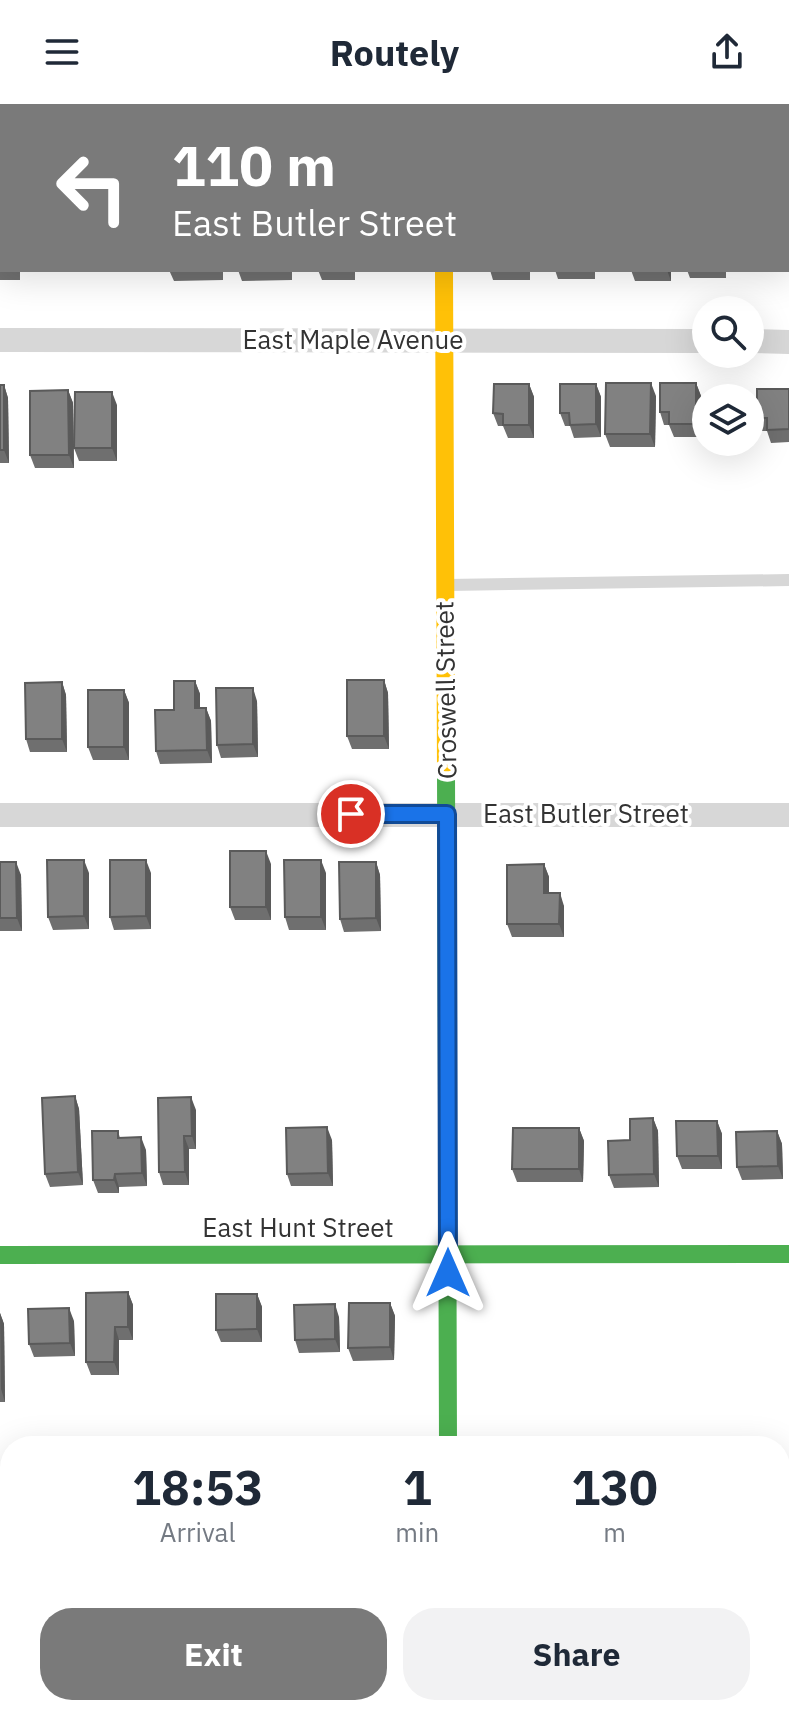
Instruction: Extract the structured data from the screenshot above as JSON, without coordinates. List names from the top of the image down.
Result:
{
  "streets": {
    "street": [
      "East Maple Avenue",
      "Croswell Street",
      "East Butler Street",
      "East Hunt Street"
    ]
  },
  "crossings": [
    ["East Maple Avenue", "Croswell Street"],
    ["Croswell Street", "East Butler Street"],
    ["Croswell Street", "East Hunt Street"]
  ],
  "page": {
    "header": "Routely",
    "turn": ["110 m", "East Butler Street"],
    "eta": [
      "18:53",
      "Arrival",
      "1",
      "min",
      "130",
      "m"
    ],
    "buttons": ["Exit", "Share"]
  }
}
